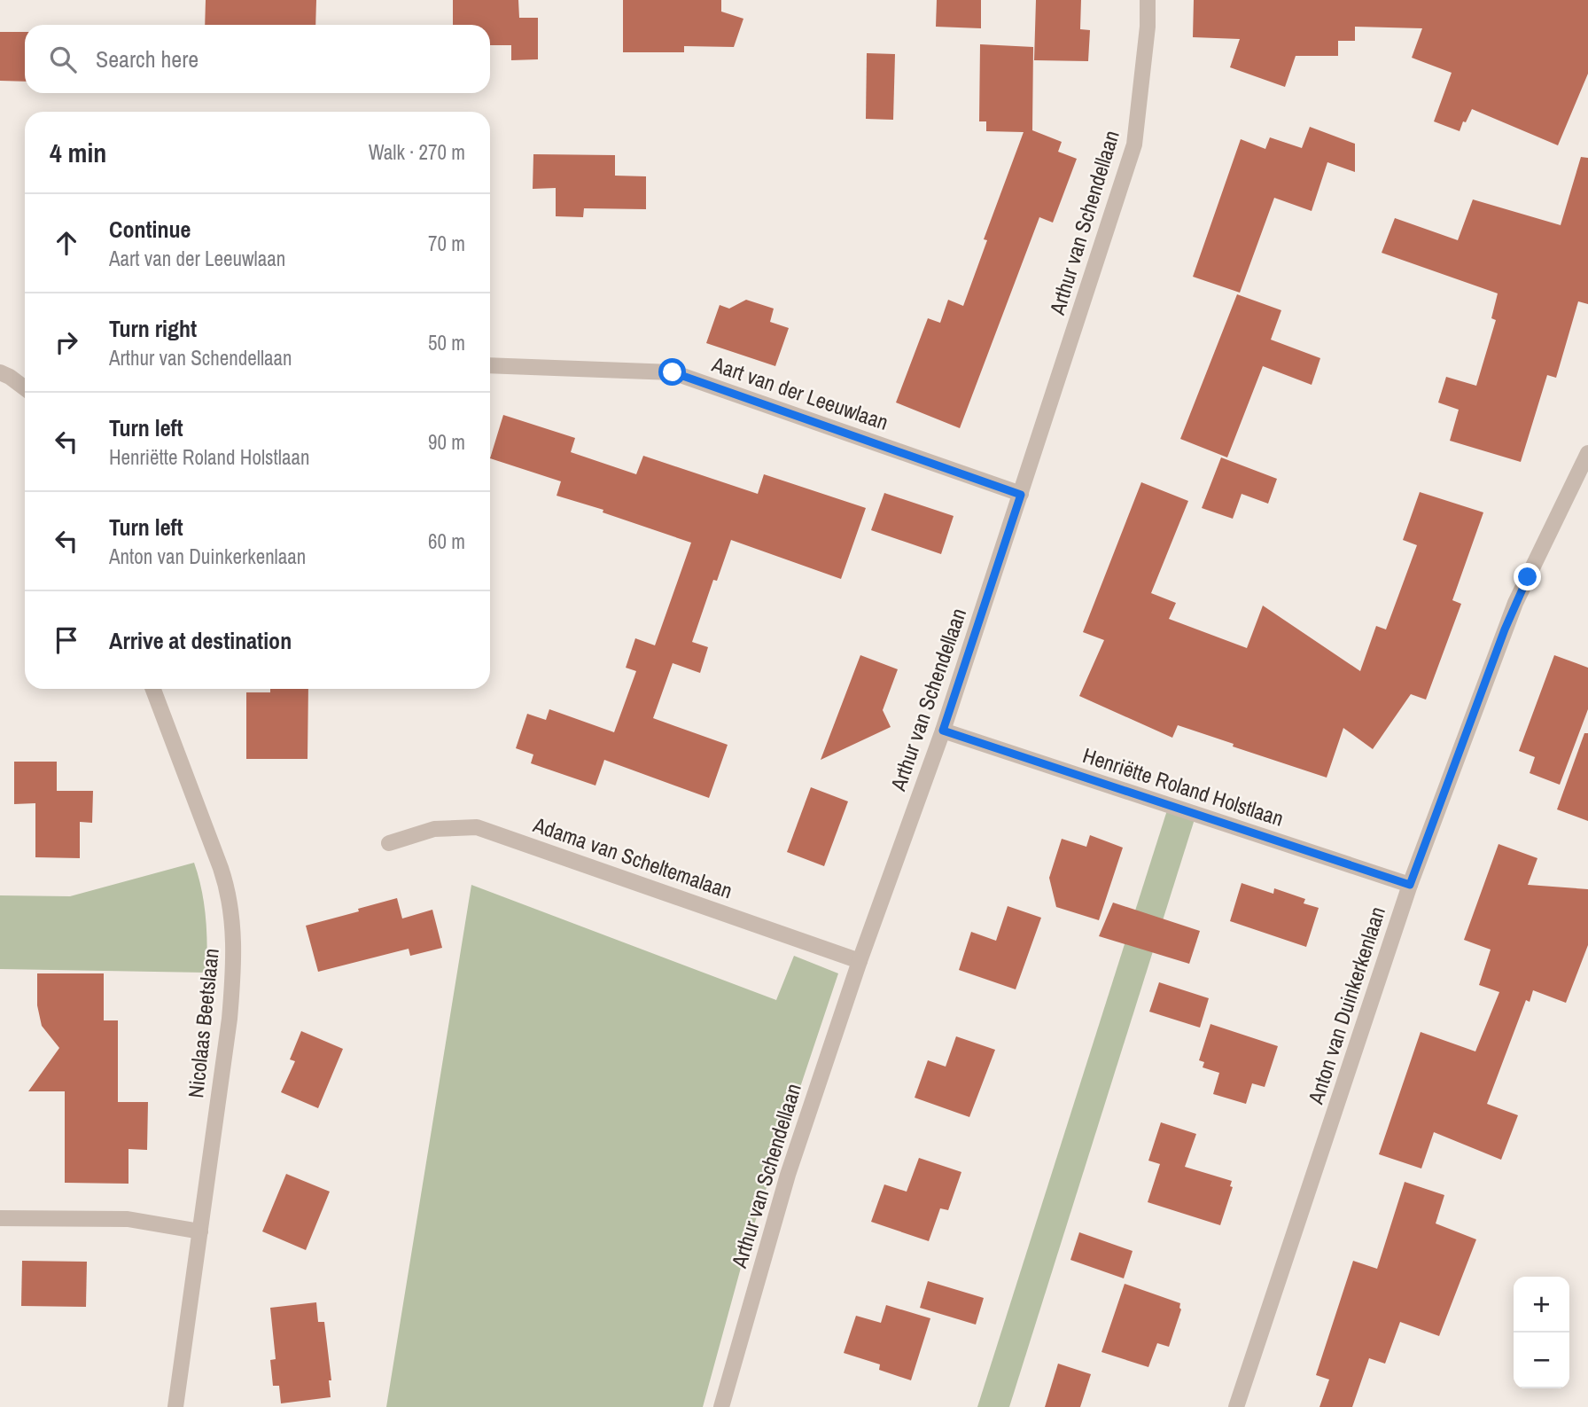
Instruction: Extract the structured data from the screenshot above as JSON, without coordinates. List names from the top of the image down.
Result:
{
  "streets": {
    "street": [
      "Arthur van Schendellaan",
      "Aart van der Leeuwlaan",
      "Henriëtte Roland Holstlaan",
      "Adama van Scheltemalaan",
      "Anton van Duinkerkenlaan",
      "Nicolaas Beetslaan"
    ]
  },
  "crossings": [
    ["Arthur van Schendellaan", "Aart van der Leeuwlaan"],
    ["Arthur van Schendellaan", "Henriëtte Roland Holstlaan"],
    ["Arthur van Schendellaan", "Adama van Scheltemalaan"],
    ["Henriëtte Roland Holstlaan", "Anton van Duinkerkenlaan"]
  ],
  "page": {
    "search": "Search here",
    "heading": ["4 min", "Walk · 270 m"],
    "list": [
      ["Continue", "Aart van der Leeuwlaan", "70 m"],
      ["Turn right", "Arthur van Schendellaan", "50 m"],
      ["Turn left", "Henriëtte Roland Holstlaan", "90 m"],
      ["Turn left", "Anton van Duinkerkenlaan", "60 m"],
      "Arrive at destination"
    ],
    "map_buttons": ["+", "−"]
  }
}
